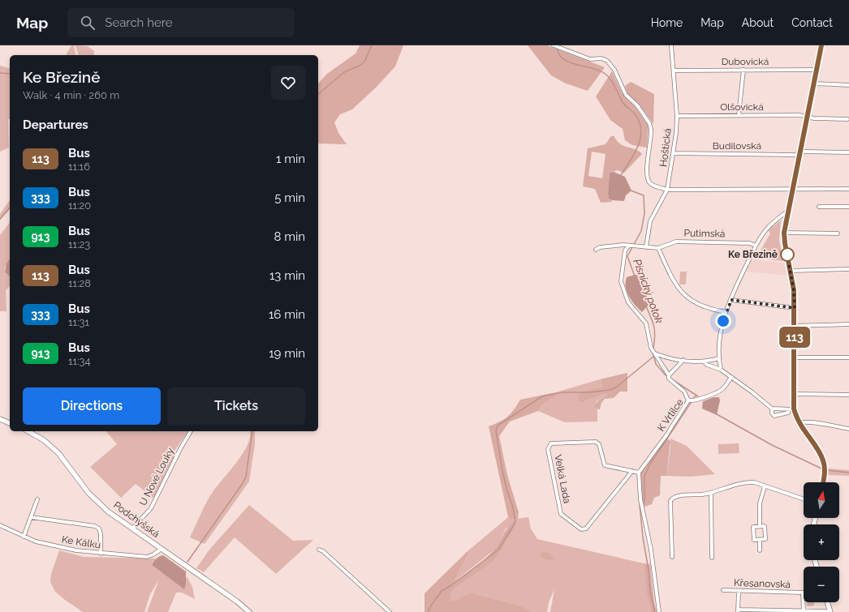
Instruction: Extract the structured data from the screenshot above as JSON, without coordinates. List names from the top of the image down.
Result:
{
  "streets": {
    "street": [
      "Dubovická",
      "Olšovická",
      "Budilovská",
      "Hoštická",
      "Putimská",
      "K Vrtilce",
      "U Nové Louky",
      "Velká Lada",
      "Podchýšská",
      "Ke Kálku",
      "Křesanovská"
    ]
  },
  "crossings": [
    ["Dubovická", "Hoštická"],
    ["Olšovická", "Hoštická"],
    ["Budilovská", "Hoštická"],
    ["Hoštická", "Putimská"],
    ["K Vrtilce", "Velká Lada"],
    ["U Nové Louky", "Podchýšská"],
    ["Podchýšská", "Ke Kálku"]
  ],
  "water": ["Písnický potok"],
  "places": ["Ke Březině"],
  "lines": ["bus line 113"],
  "north": "top",
  "page": {
    "header": "Map",
    "search": "Search here",
    "nav": [
      "Home",
      "Map",
      "About",
      "Contact"
    ],
    "on_map": "113",
    "heading": [
      ["Ke Březině", "Walk · 4 min · 260 m"],
      "Departures"
    ],
    "list": [
      {
        "mark": "113",
        "name": "Bus",
        "note": "11:16",
        "value": "1 min"
      },
      {
        "mark": "333",
        "name": "Bus",
        "note": "11:20",
        "value": "5 min"
      },
      {
        "mark": "913",
        "name": "Bus",
        "note": "11:23",
        "value": "8 min"
      },
      {
        "mark": "113",
        "name": "Bus",
        "note": "11:28",
        "value": "13 min"
      },
      {
        "mark": "333",
        "name": "Bus",
        "note": "11:31",
        "value": "16 min"
      },
      {
        "mark": "913",
        "name": "Bus",
        "note": "11:34",
        "value": "19 min"
      }
    ],
    "buttons": ["Directions", "Tickets"],
    "map_buttons": ["+", "−"]
  }
}
